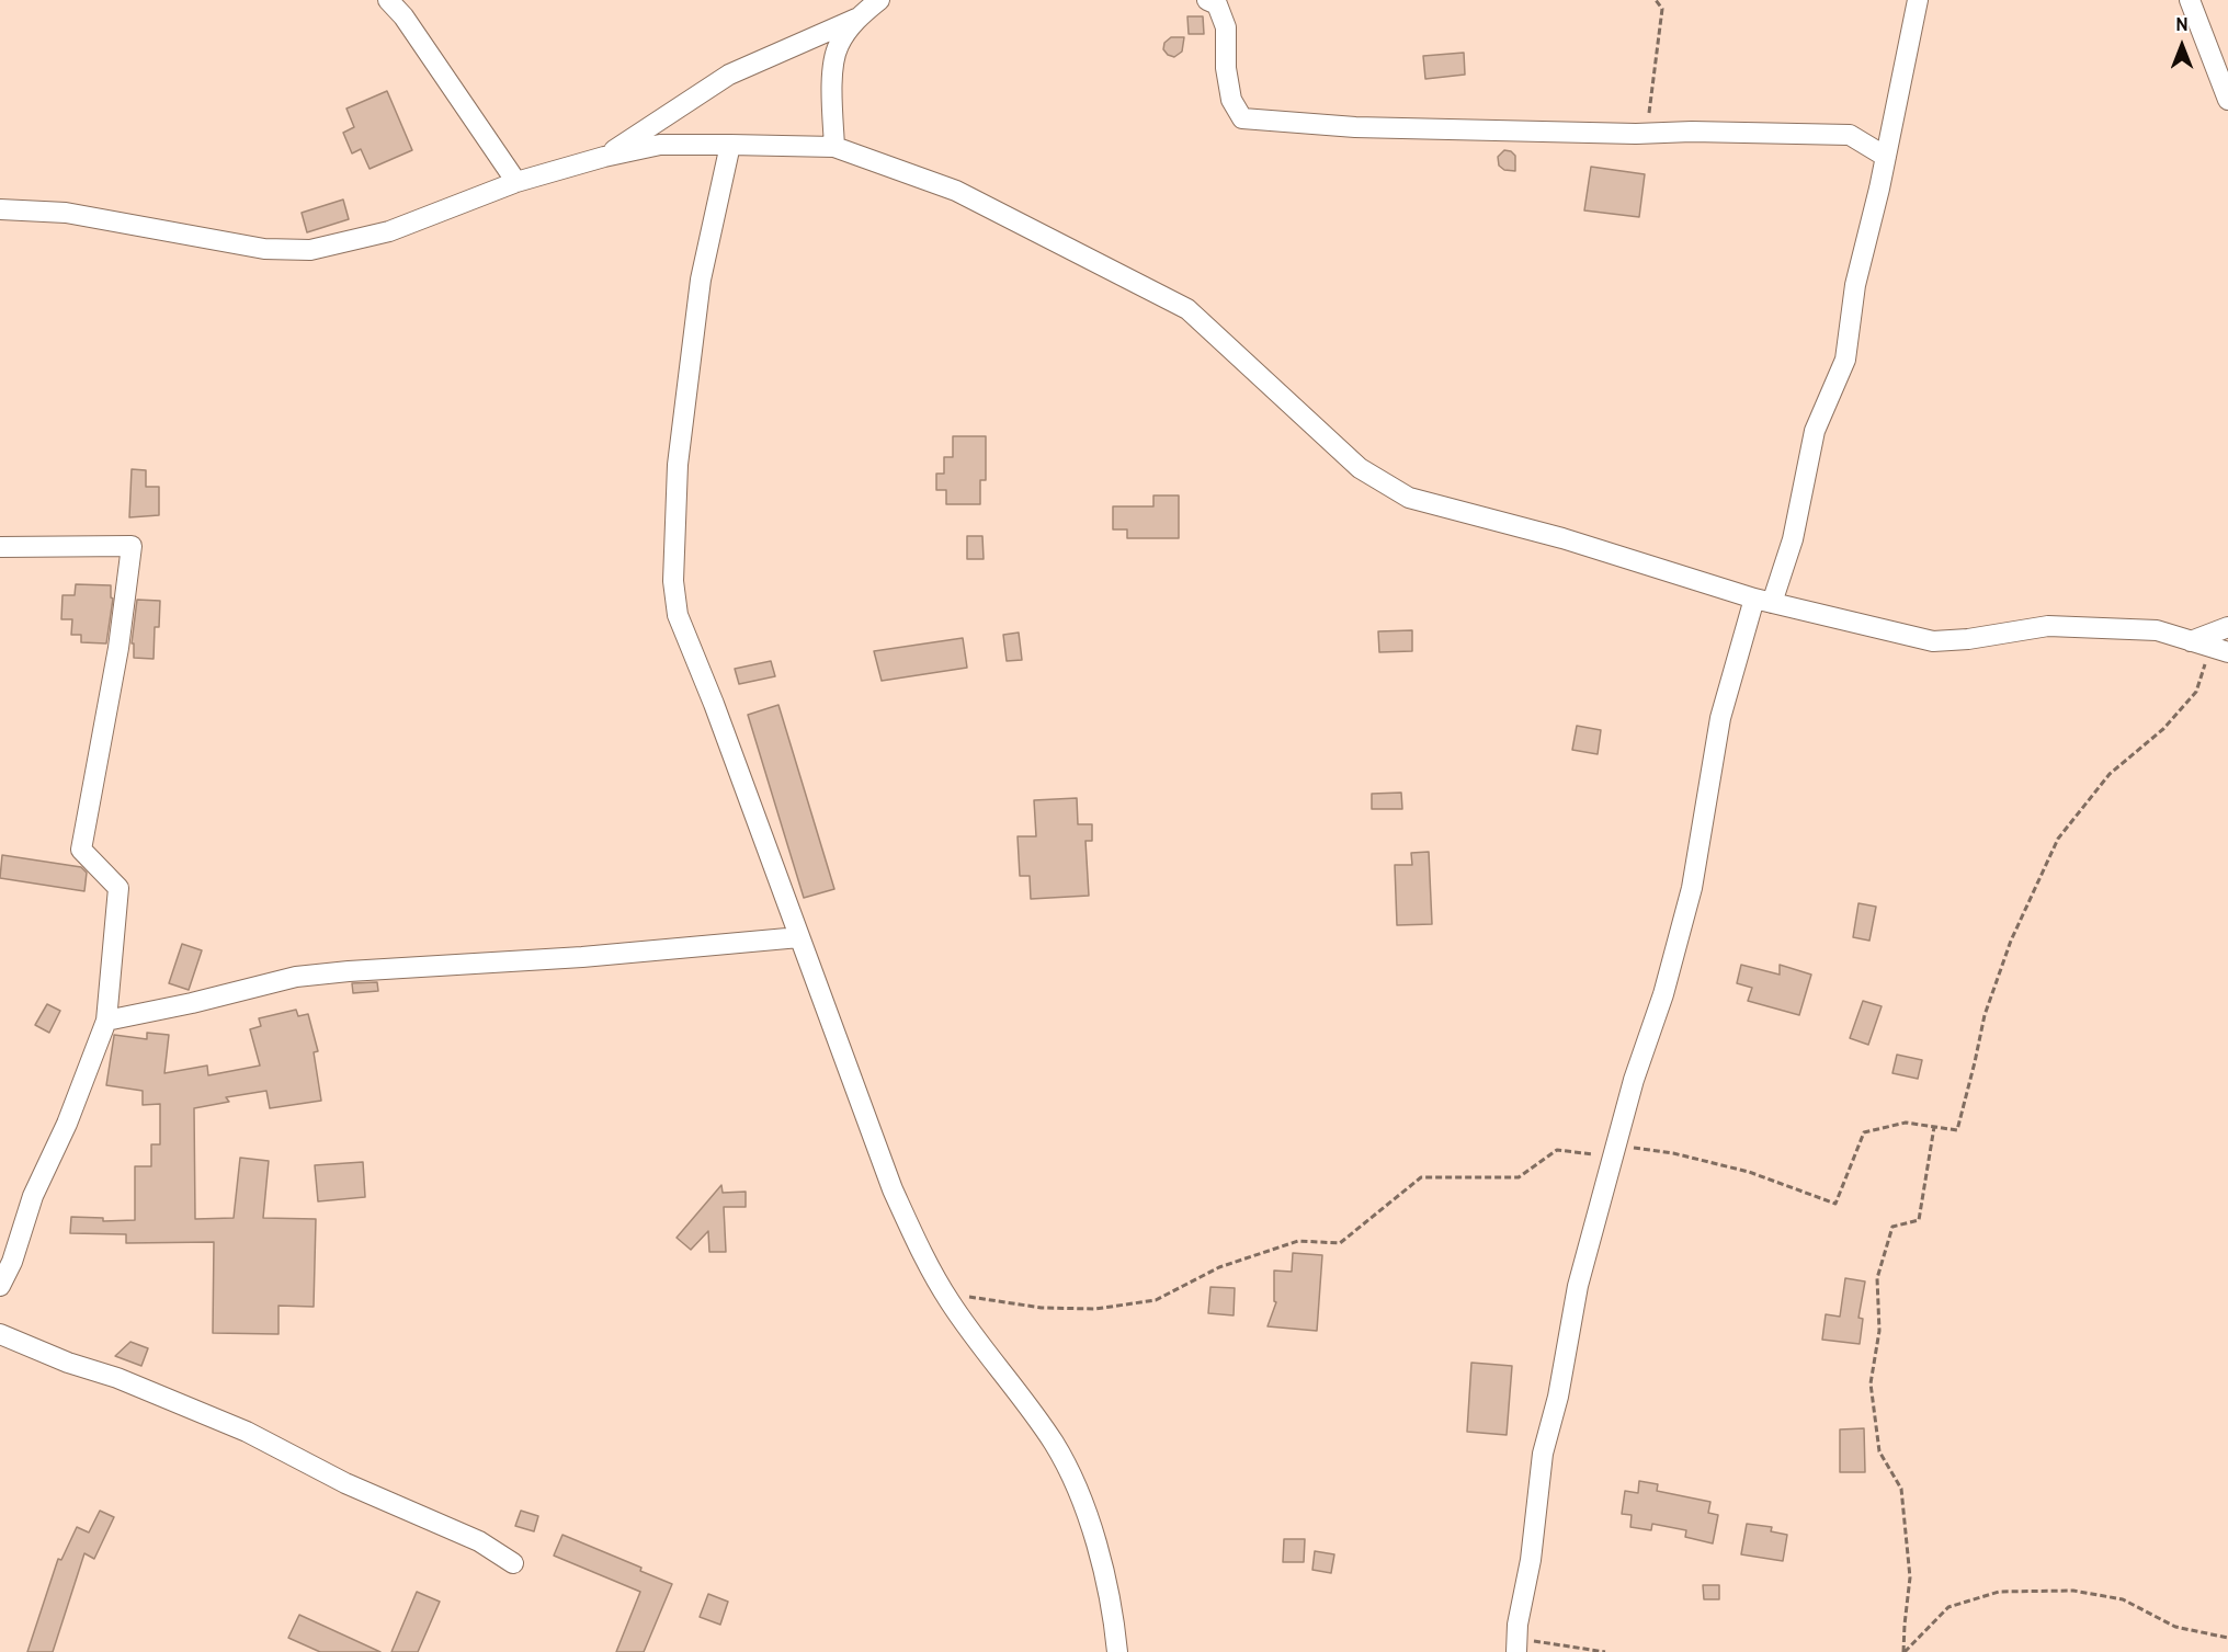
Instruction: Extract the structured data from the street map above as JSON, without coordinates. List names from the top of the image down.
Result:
{
  "north": "top"
}
